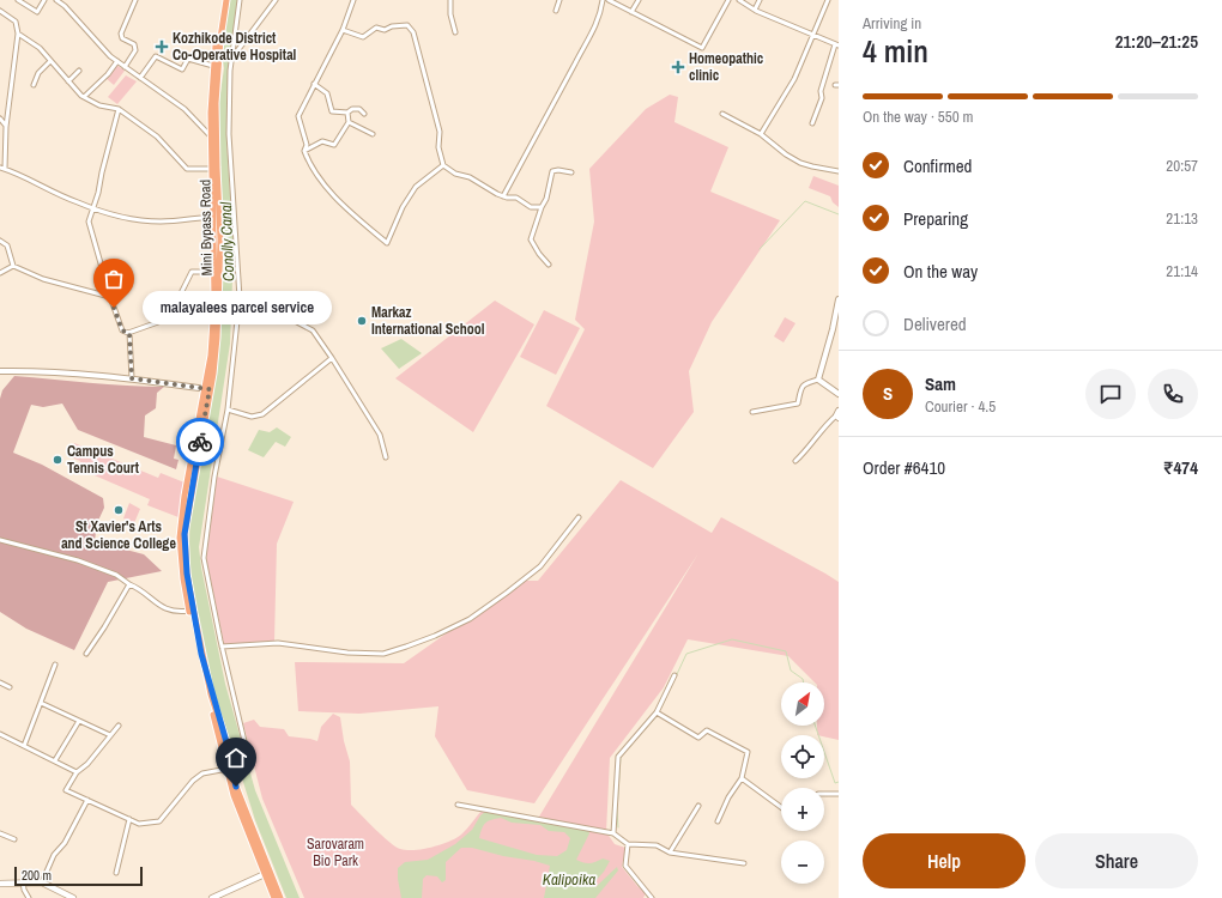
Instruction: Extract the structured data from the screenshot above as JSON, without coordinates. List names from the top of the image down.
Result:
{
  "streets": {
    "main road": ["Mini Bypass Road"]
  },
  "water": ["Conolly Canal", "Kalipoika"],
  "parks": ["Sarovaram Bio Park"],
  "places": {
    "health": ["Kozhikode District Co-Operative Hospital", "Homeopathic clinic"],
    "other": [
      "malayalees parcel service",
      "Markaz International School",
      "Campus Tennis Court",
      "St Xavier's Arts and Science College"
    ]
  },
  "scale_bar": "200 m",
  "north": "top right",
  "page": {
    "heading": ["4 min", "Arriving in", "21:20–21:25"],
    "panel": [
      "Sam",
      "Courier · 4.5",
      "Order #6410",
      "₹474"
    ],
    "bar": "On the way · 550 m",
    "list": [
      ["Confirmed", "20:57"],
      ["Preparing", "21:13"],
      ["On the way", "21:14"],
      "Delivered"
    ],
    "bubble": "malayalees parcel service",
    "round": "S",
    "map_buttons": ["+", "−"],
    "buttons": ["Help", "Share"],
    "scale": "200 m"
  }
}
